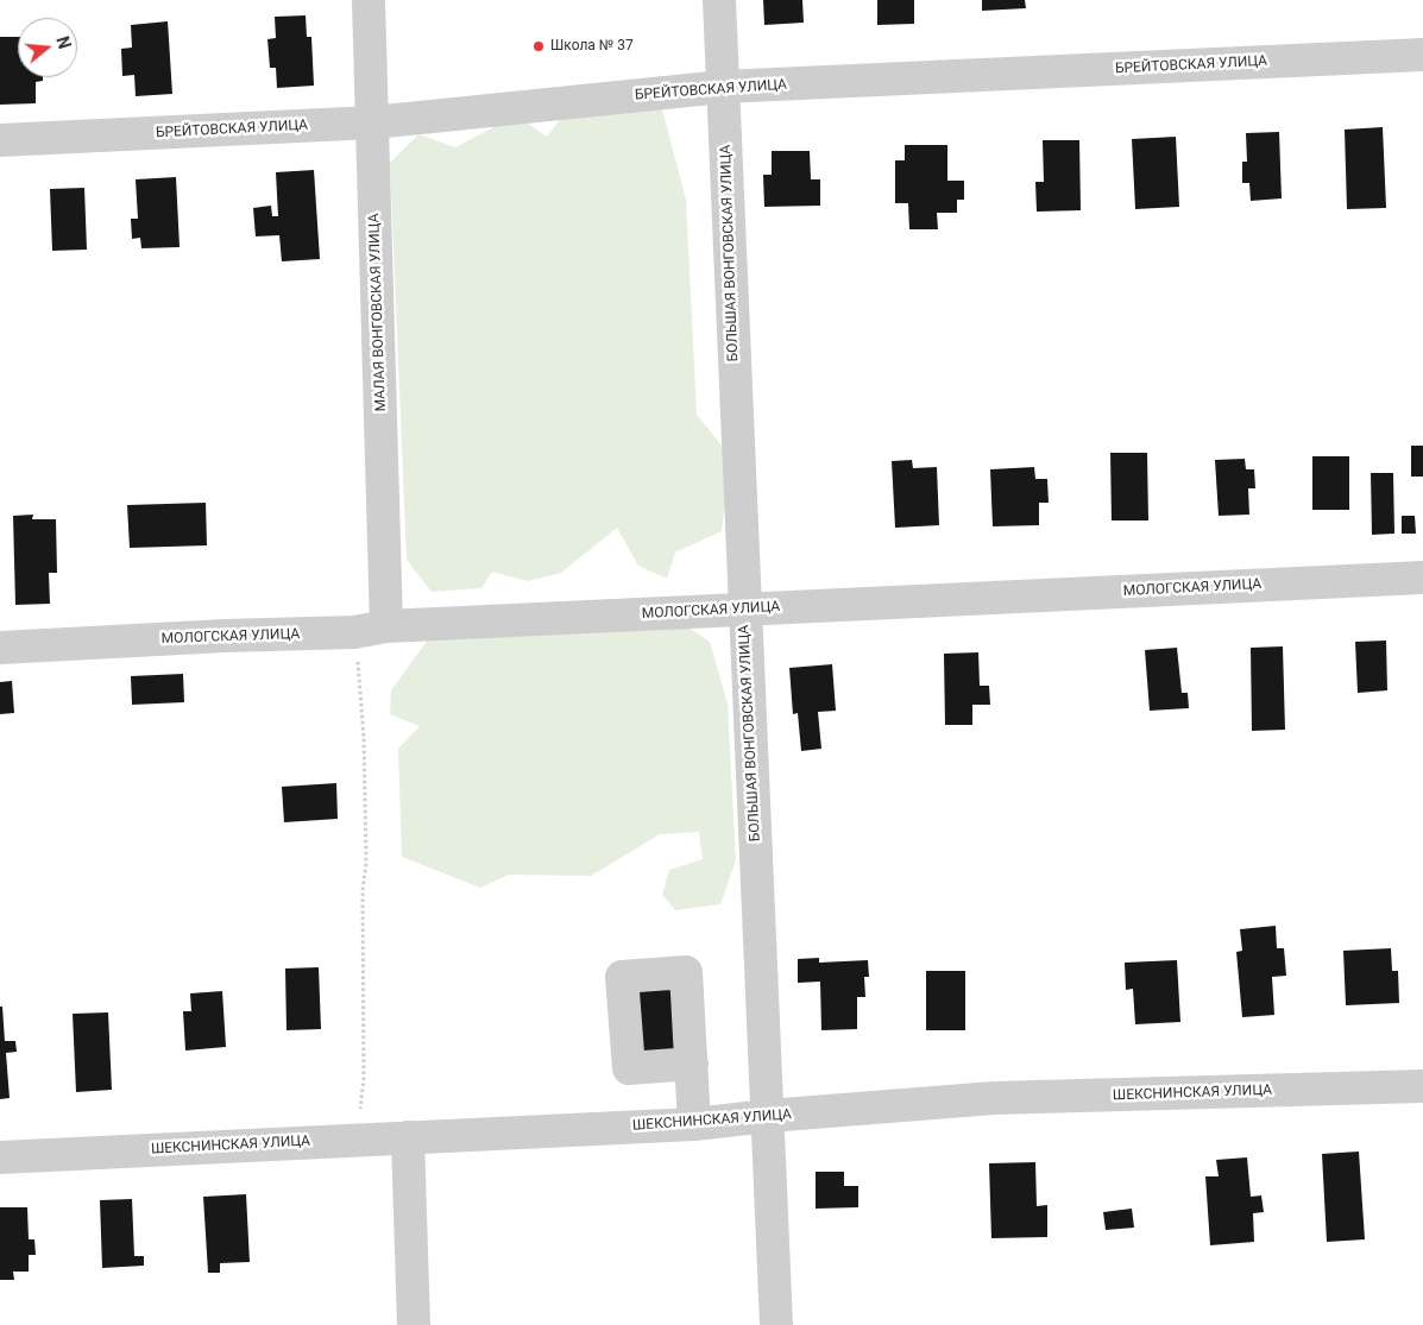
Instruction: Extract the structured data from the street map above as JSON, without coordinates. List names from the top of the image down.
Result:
{
  "streets": {
    "street": [
      "БРЕЙТОВСКАЯ УЛИЦА",
      "БОЛЬШАЯ ВОНГОВСКАЯ УЛИЦА",
      "МАЛАЯ ВОНГОВСКАЯ УЛИЦА",
      "МОЛОГСКАЯ УЛИЦА",
      "ШЕКСНИНСКАЯ УЛИЦА"
    ]
  },
  "crossings": [
    ["БРЕЙТОВСКАЯ УЛИЦА", "БОЛЬШАЯ ВОНГОВСКАЯ УЛИЦА"],
    ["БРЕЙТОВСКАЯ УЛИЦА", "МАЛАЯ ВОНГОВСКАЯ УЛИЦА"],
    ["БОЛЬШАЯ ВОНГОВСКАЯ УЛИЦА", "МОЛОГСКАЯ УЛИЦА"],
    ["БОЛЬШАЯ ВОНГОВСКАЯ УЛИЦА", "ШЕКСНИНСКАЯ УЛИЦА"],
    ["МАЛАЯ ВОНГОВСКАЯ УЛИЦА", "МОЛОГСКАЯ УЛИЦА"]
  ],
  "places": ["Школа № 37"],
  "north": "right"
}
